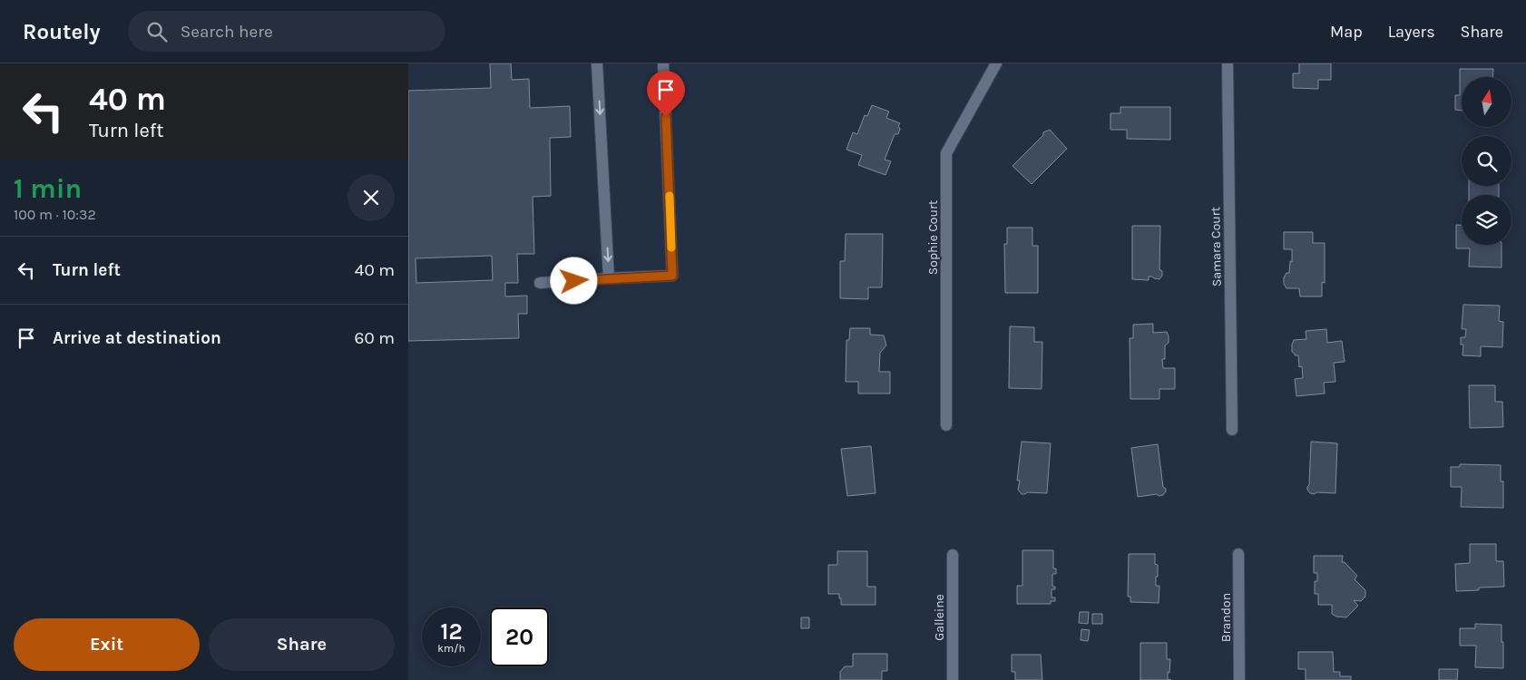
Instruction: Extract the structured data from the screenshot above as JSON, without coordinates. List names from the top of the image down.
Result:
{
  "streets": {
    "street": [
      "Sophie Court",
      "Samara Court",
      "Galleine",
      "Brandon"
    ]
  },
  "north": "top",
  "page": {
    "header": "Routely",
    "search": "Search here",
    "nav": ["Map", "Layers", "Share"],
    "turn": ["40 m", "Turn left"],
    "heading": ["1 min", "100 m · 10:32"],
    "list": [
      {
        "name": "Turn left",
        "value": "40 m"
      },
      {
        "name": "Arrive at destination",
        "value": "60 m"
      }
    ],
    "speed": "12 km/h",
    "limit": "20",
    "buttons": ["Exit", "Share"]
  }
}
